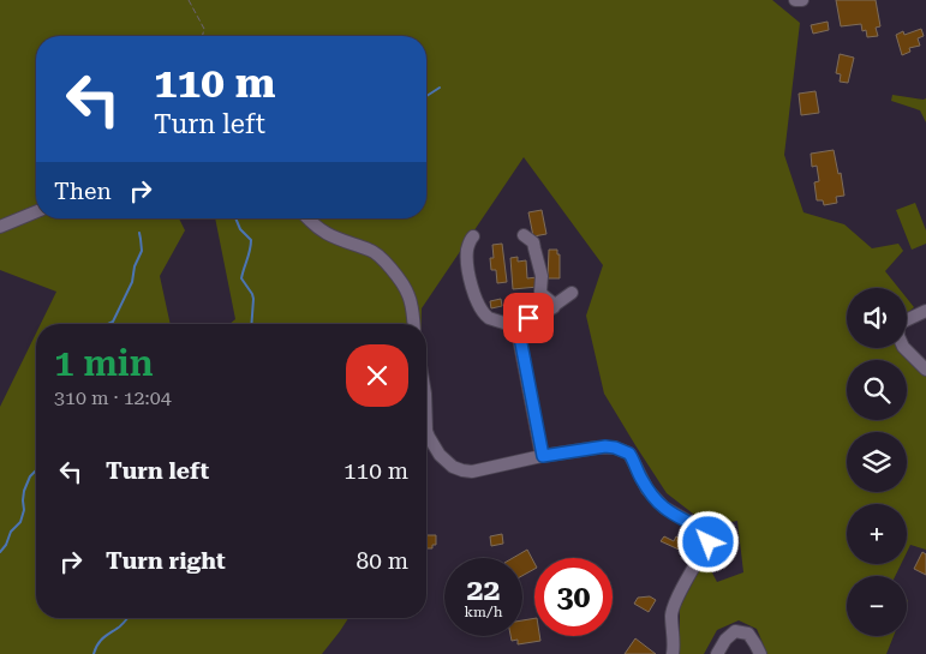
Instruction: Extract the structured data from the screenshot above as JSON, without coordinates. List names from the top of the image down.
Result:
{
  "page": {
    "turn": ["110 m", "Turn left"],
    "then": "Then",
    "map_buttons": ["+", "−"],
    "heading": ["1 min", "310 m · 12:04"],
    "list": [
      {
        "name": "Turn left",
        "value": "110 m"
      },
      {
        "name": "Turn right",
        "value": "80 m"
      }
    ],
    "speed": "22 km/h",
    "limit": "30"
  }
}
